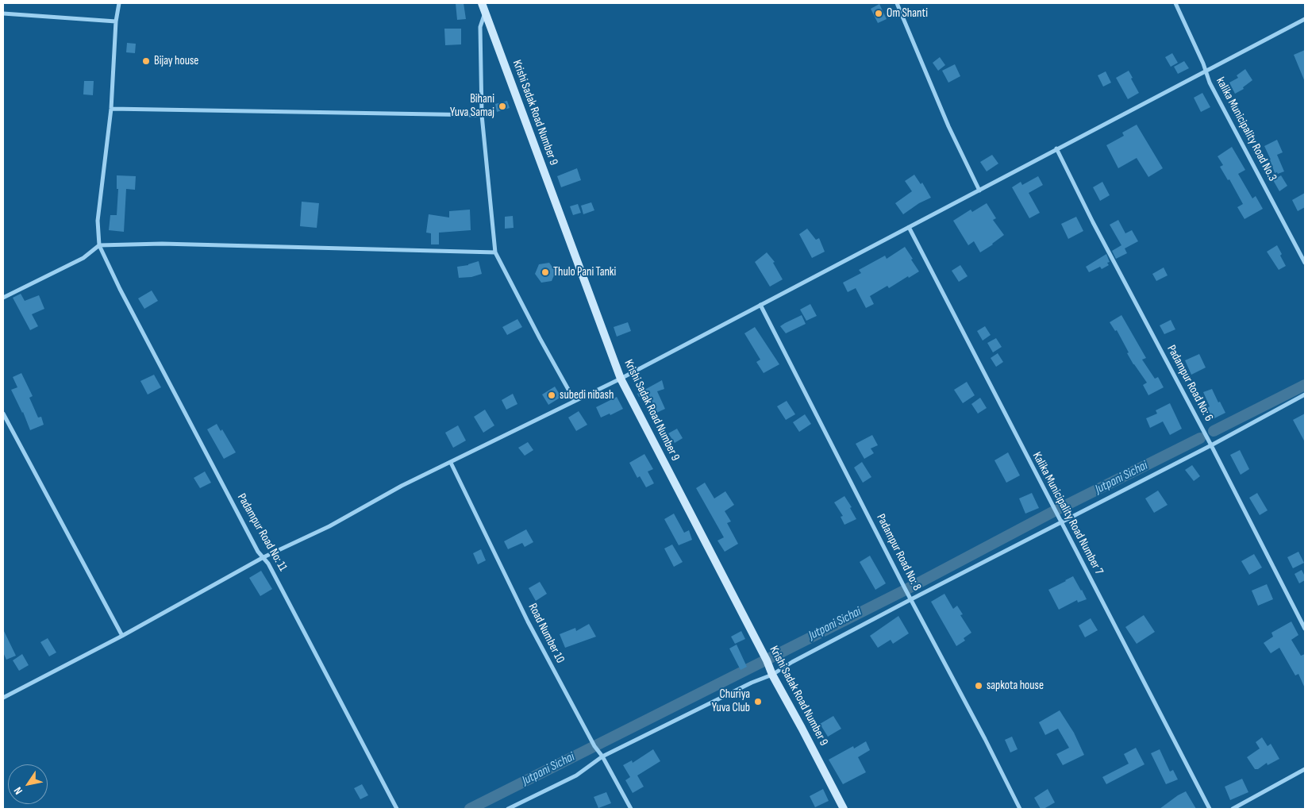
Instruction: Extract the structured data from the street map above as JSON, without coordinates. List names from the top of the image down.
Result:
{
  "streets": {
    "street": [
      "Krishi Sadak Road Number 9",
      "kalika Municipality Road No.3",
      "Padampur Road No: 6",
      "Kalika Municipality Road Number 7",
      "Padampur Road No: 11",
      "Padampur Road No: 8",
      "Road Number 10"
    ]
  },
  "water": ["Jutpani Sichai"],
  "places": [
    "Om Shanti",
    "Bijay house",
    "Bihani Yuva Samaj",
    "Thulo Pani Tanki",
    "subedi nibash",
    "sapkota house",
    "Churiya Yuva Club"
  ],
  "north": "bottom left"
}
